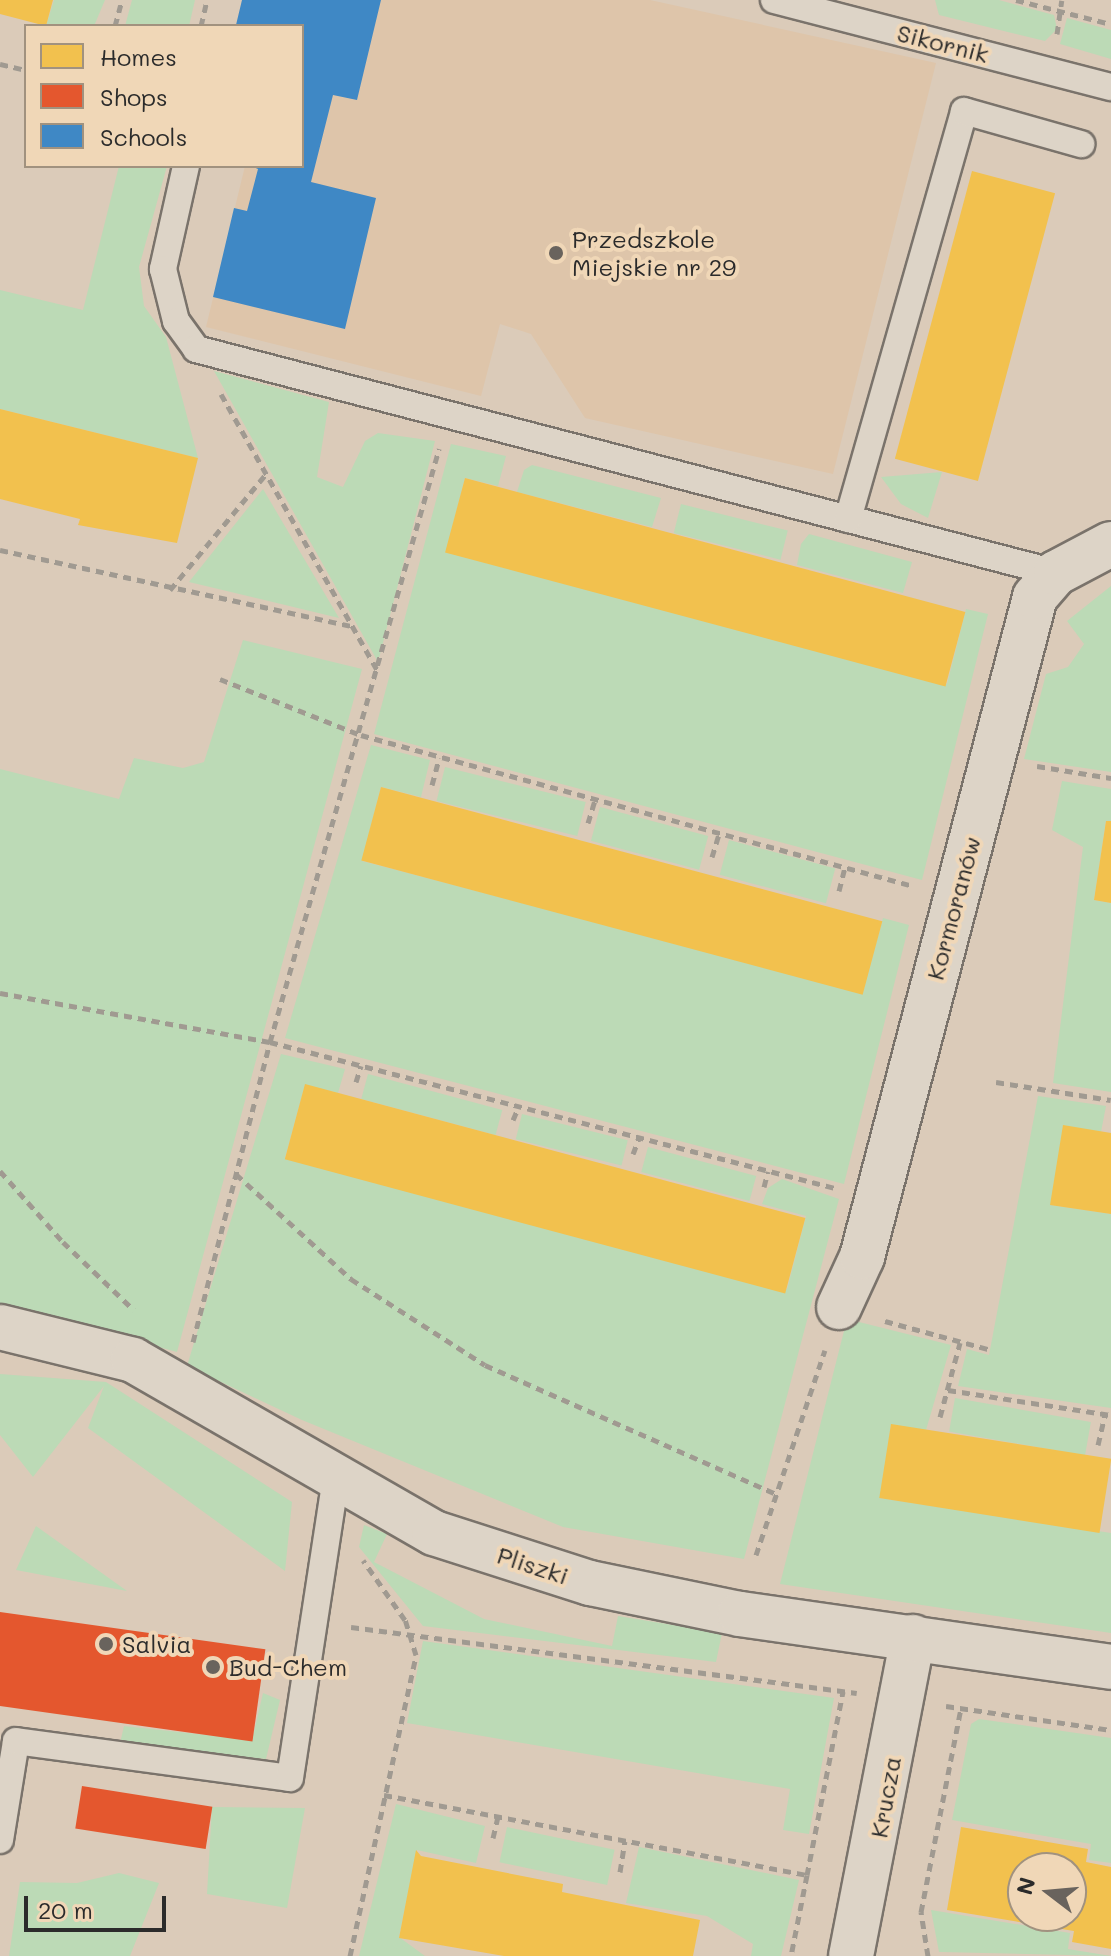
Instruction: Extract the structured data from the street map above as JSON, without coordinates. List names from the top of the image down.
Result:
{
  "streets": {
    "street": ["Kormoranów", "Pliszki", "Krucza"],
    "lane": ["Sikornik"]
  },
  "crossings": [
    ["Pliszki", "Krucza"]
  ],
  "places": ["Przedszkole Miejskie nr 29", "Salvia", "Bud-Chem"],
  "legend": ["Homes", "Shops", "Schools"],
  "scale_bar": "20 m",
  "north": "left"
}
